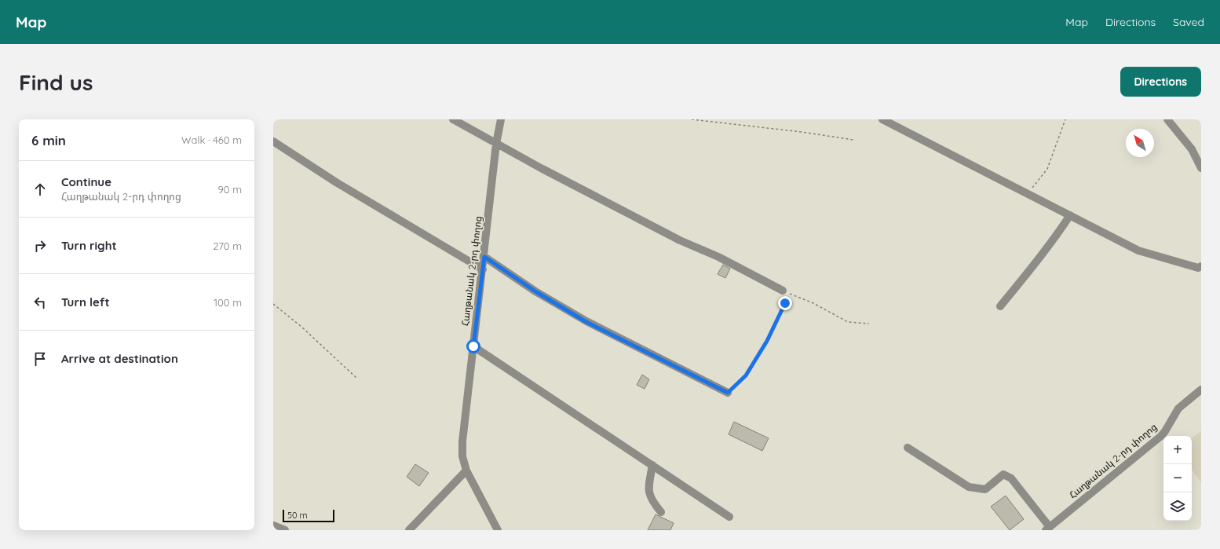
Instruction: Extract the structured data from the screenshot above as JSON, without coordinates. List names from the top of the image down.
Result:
{
  "streets": {
    "street": ["Հաղթանակ 2-րդ փողոց"]
  },
  "scale_bar": "50 m",
  "north": "top left",
  "page": {
    "header": "Map",
    "nav": ["Map", "Directions", "Saved"],
    "buttons": "Directions",
    "title": "Find us",
    "heading": ["6 min", "Walk · 460 m"],
    "list": [
      ["Continue", "Հաղթանակ 2-րդ փողոց", "90 m"],
      ["Turn right", "270 m"],
      ["Turn left", "100 m"],
      "Arrive at destination"
    ],
    "map_buttons": ["+", "−"],
    "scale": "50 m"
  }
}
